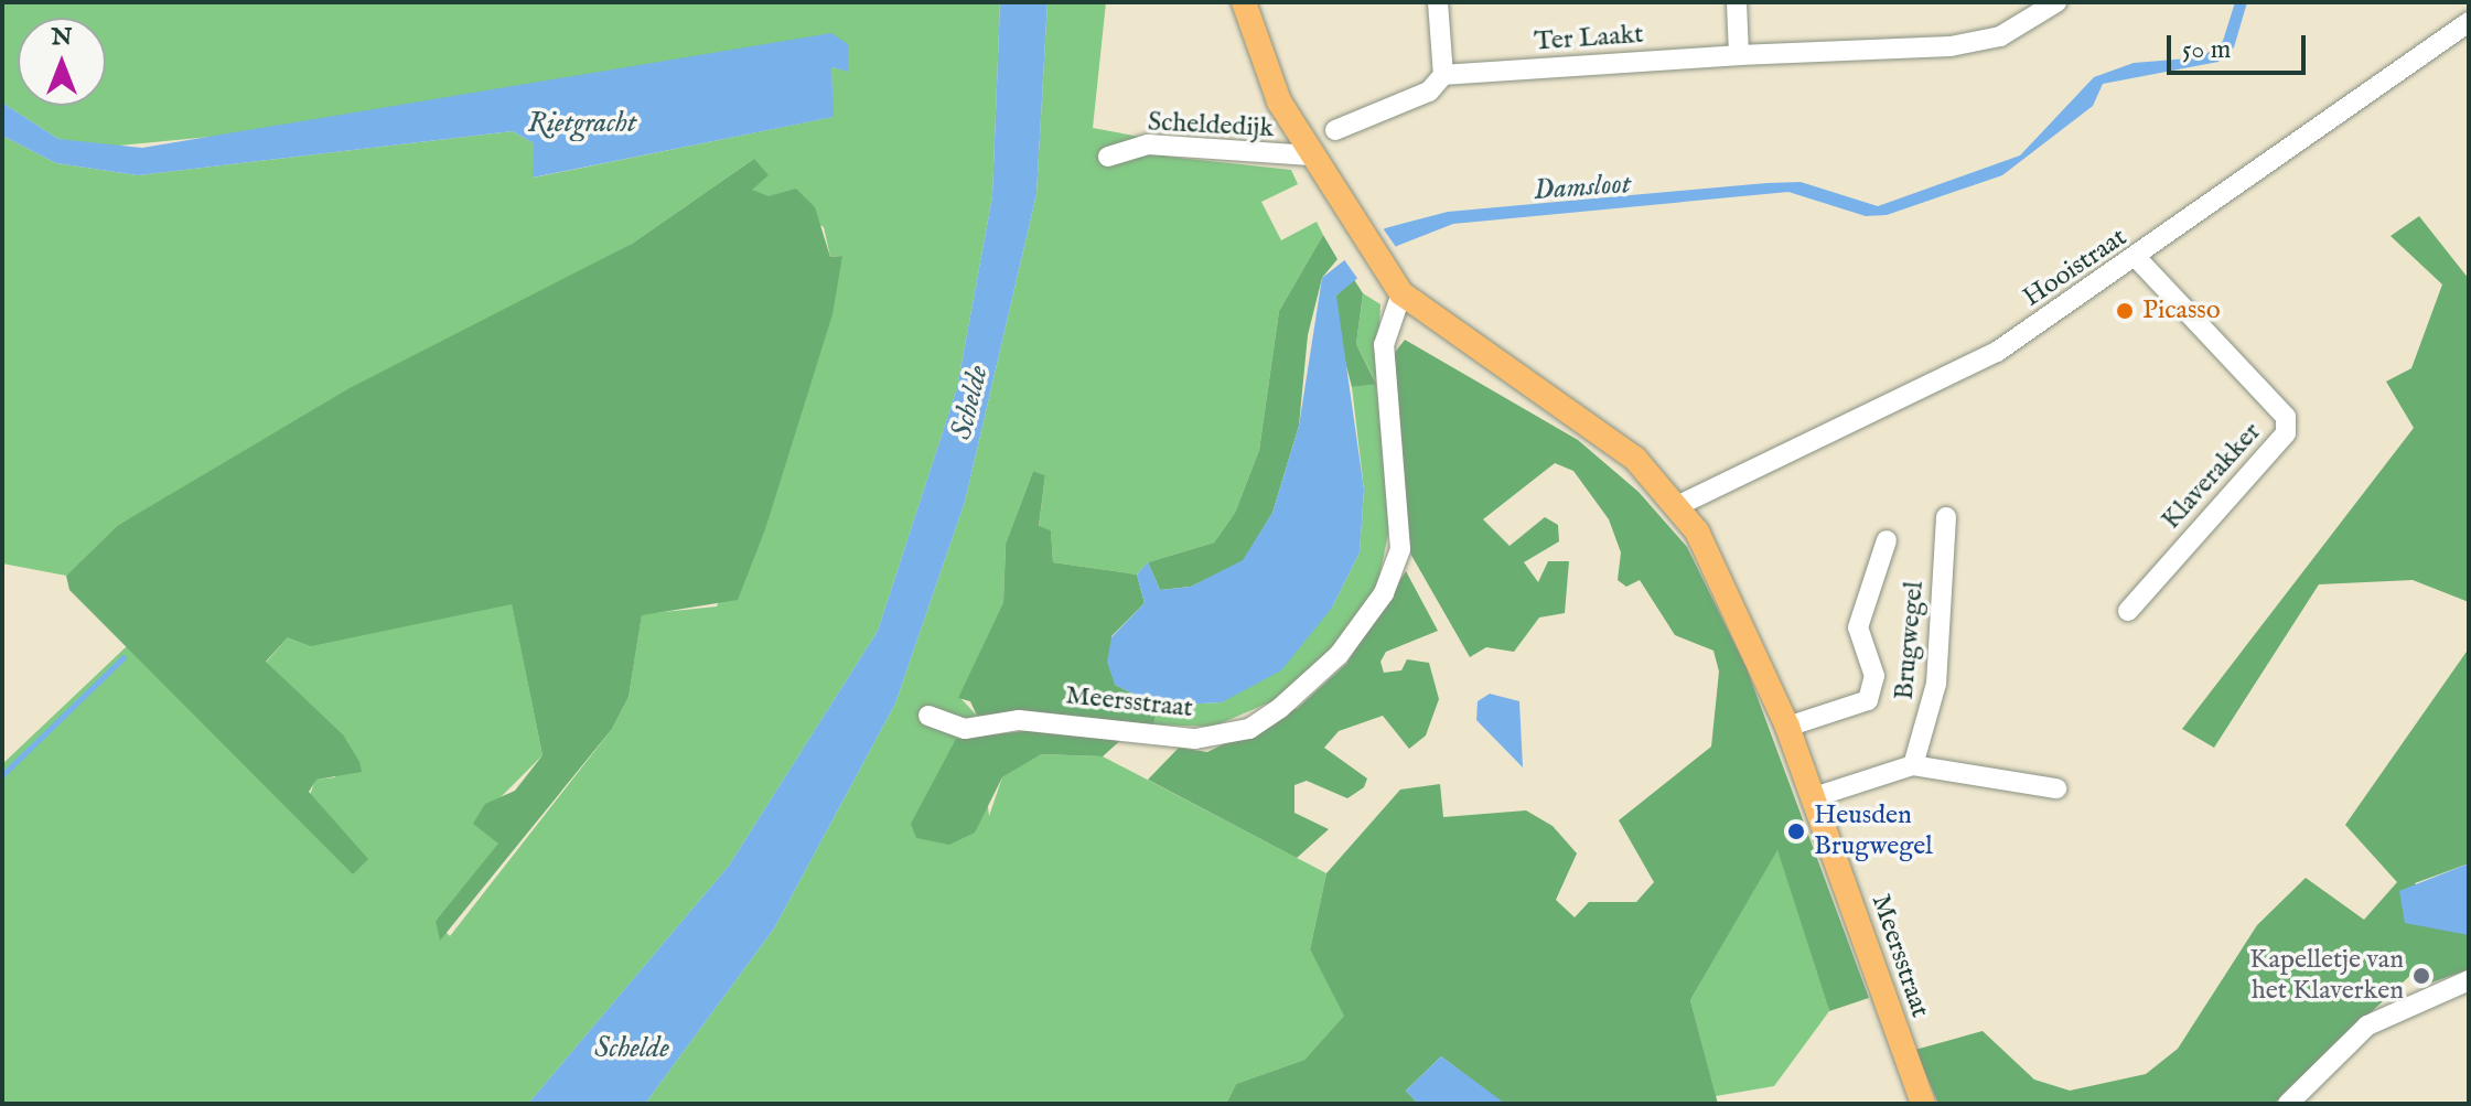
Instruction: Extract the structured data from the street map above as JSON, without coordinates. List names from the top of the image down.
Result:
{
  "streets": {
    "main road": ["Meersstraat"],
    "street": [
      "Ter Laakt",
      "Scheldedijk",
      "Hooistraat",
      "Klaverakker",
      "Brugwegel"
    ]
  },
  "crossings": [
    ["Scheldedijk", "Meersstraat"],
    ["Hooistraat", "Klaverakker"],
    ["Hooistraat", "Meersstraat"]
  ],
  "water": ["Rietgracht", "Damsloot", "Schelde"],
  "places": ["Picasso", "Heusden Brugwegel", "Kapelletje van het Klaverken"],
  "scale_bar": "50 m",
  "north": "top"
}
